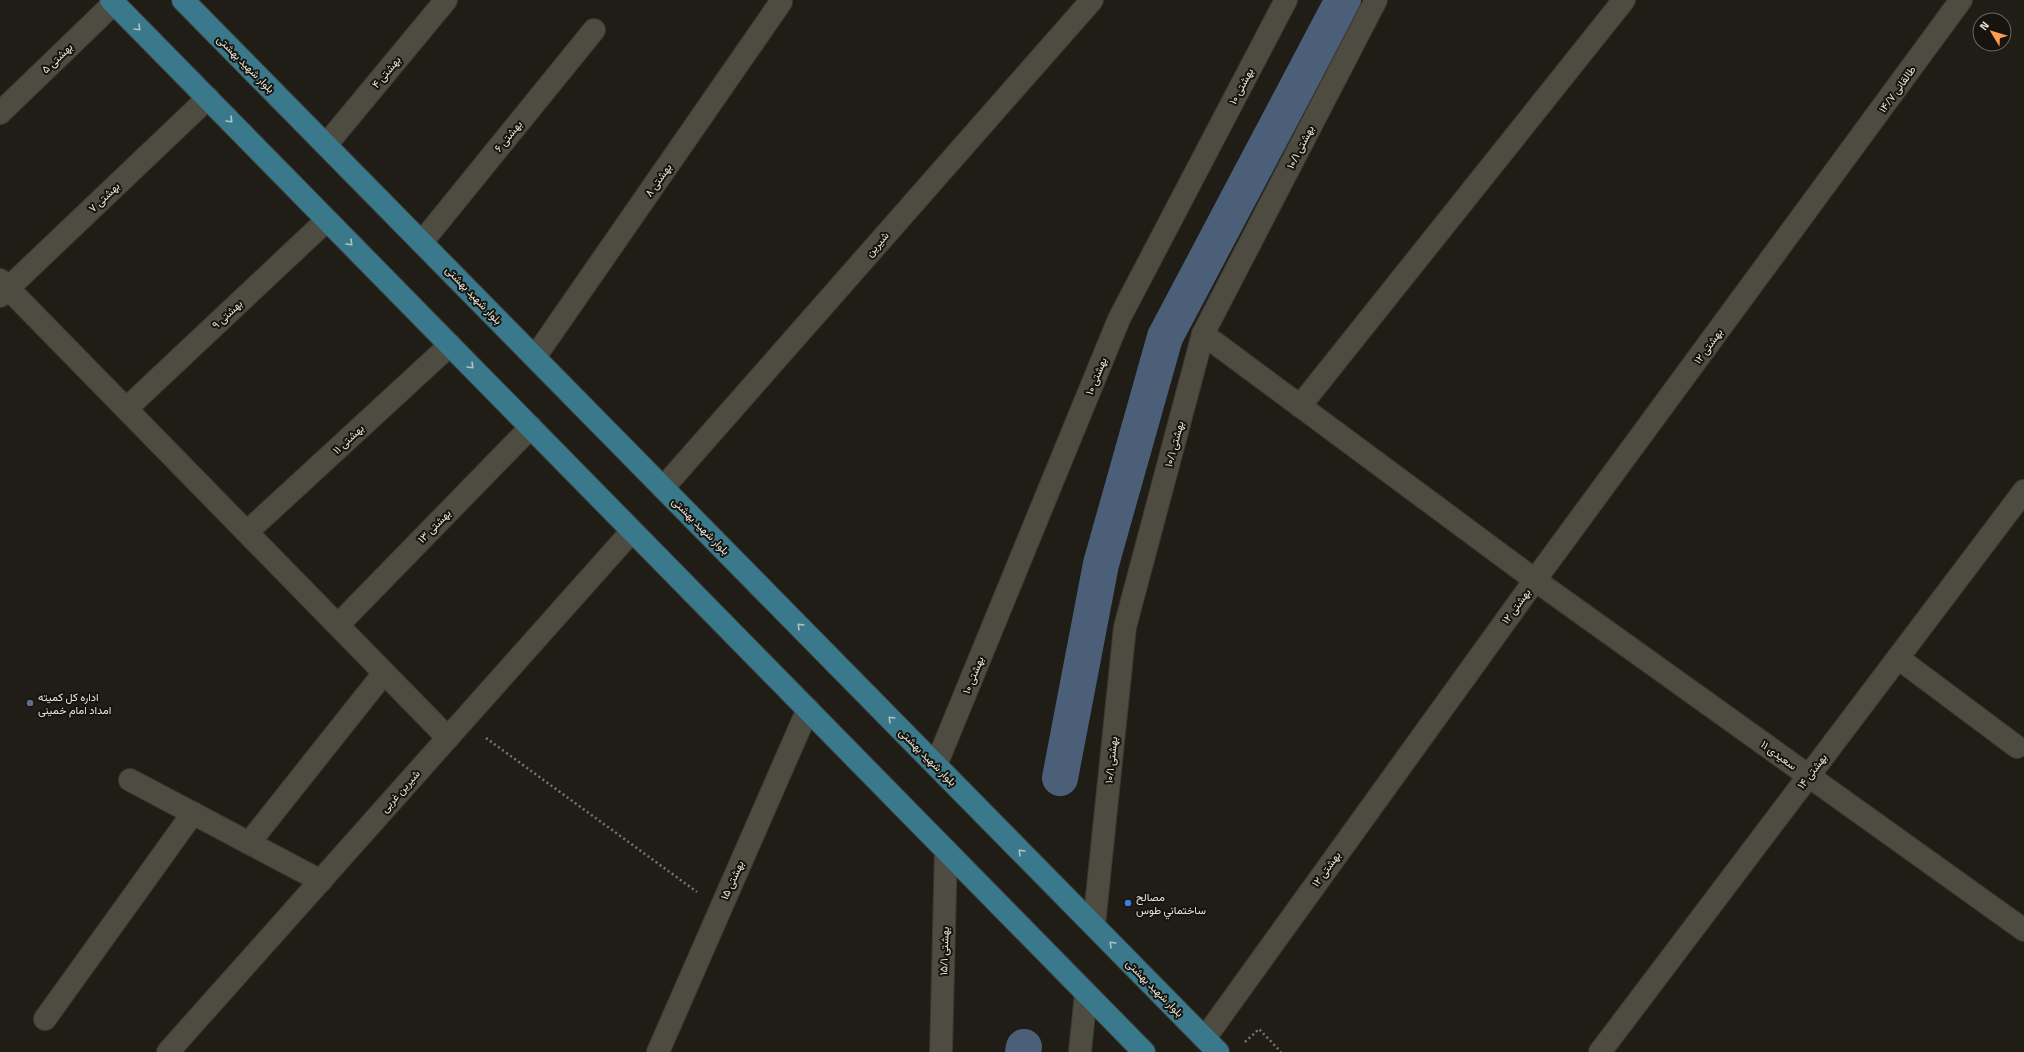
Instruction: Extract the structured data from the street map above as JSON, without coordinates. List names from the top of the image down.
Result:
{
  "streets": {
    "main road": ["بلوار شهید بهشتی"],
    "street": [
      "بهشتی ۵",
      "بهشتی ۴",
      "بهشتی ۱۰",
      "طالقانی ۱۴/۷",
      "بهشتی ۶",
      "بهشتی ۱۰/۱",
      "بهشتی ۸",
      "بهشتی ۷",
      "شیرین",
      "بهشتی ۹",
      "بهشتی ۱۲",
      "بهشتی ۱۱",
      "بهشتی ۱۳",
      "سعیدی ۱۱",
      "بهشتی ۱۴",
      "شیرین غربی",
      "بهشتی ۱۵",
      "بهشتی ۱۵/۱"
    ]
  },
  "crossings": [
    ["بلوار شهید بهشتی", "بهشتی ۴"],
    ["بلوار شهید بهشتی", "بهشتی ۱۰"],
    ["بلوار شهید بهشتی", "بهشتی ۶"],
    ["بلوار شهید بهشتی", "بهشتی ۱۰/۱"],
    ["بلوار شهید بهشتی", "بهشتی ۸"],
    ["بلوار شهید بهشتی", "شیرین"],
    ["بلوار شهید بهشتی", "بهشتی ۱۲"],
    ["طالقانی ۱۴/۷", "بهشتی ۱۲"],
    ["بهشتی ۱۰/۱", "سعیدی ۱۱"],
    ["بهشتی ۱۲", "سعیدی ۱۱"],
    ["سعیدی ۱۱", "بهشتی ۱۴"]
  ],
  "places": ["اداره کل کمیته امداد امام خمینی", "مصالح ساختماني طوس"],
  "north": "top left"
}
